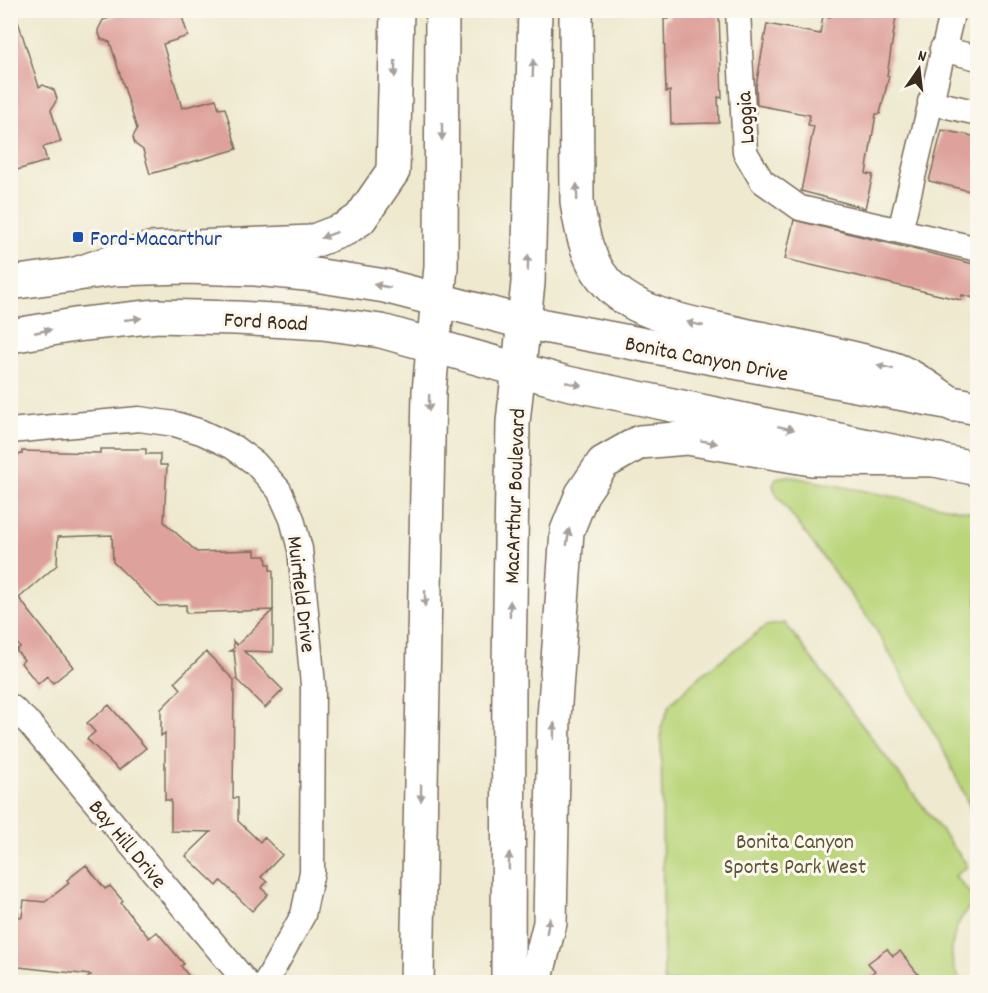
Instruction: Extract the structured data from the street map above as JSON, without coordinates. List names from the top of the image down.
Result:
{
  "streets": {
    "main road": ["Ford Road", "Bonita Canyon Drive", "MacArthur Boulevard"],
    "street": ["Loggia", "Muirfield Drive", "Bay Hill Drive"]
  },
  "crossings": [
    ["Ford Road", "MacArthur Boulevard"],
    ["Bonita Canyon Drive", "MacArthur Boulevard"]
  ],
  "parks": ["Bonita Canyon Sports Park West"],
  "places": {
    "transit": ["Ford-Macarthur"]
  },
  "north": "top"
}
